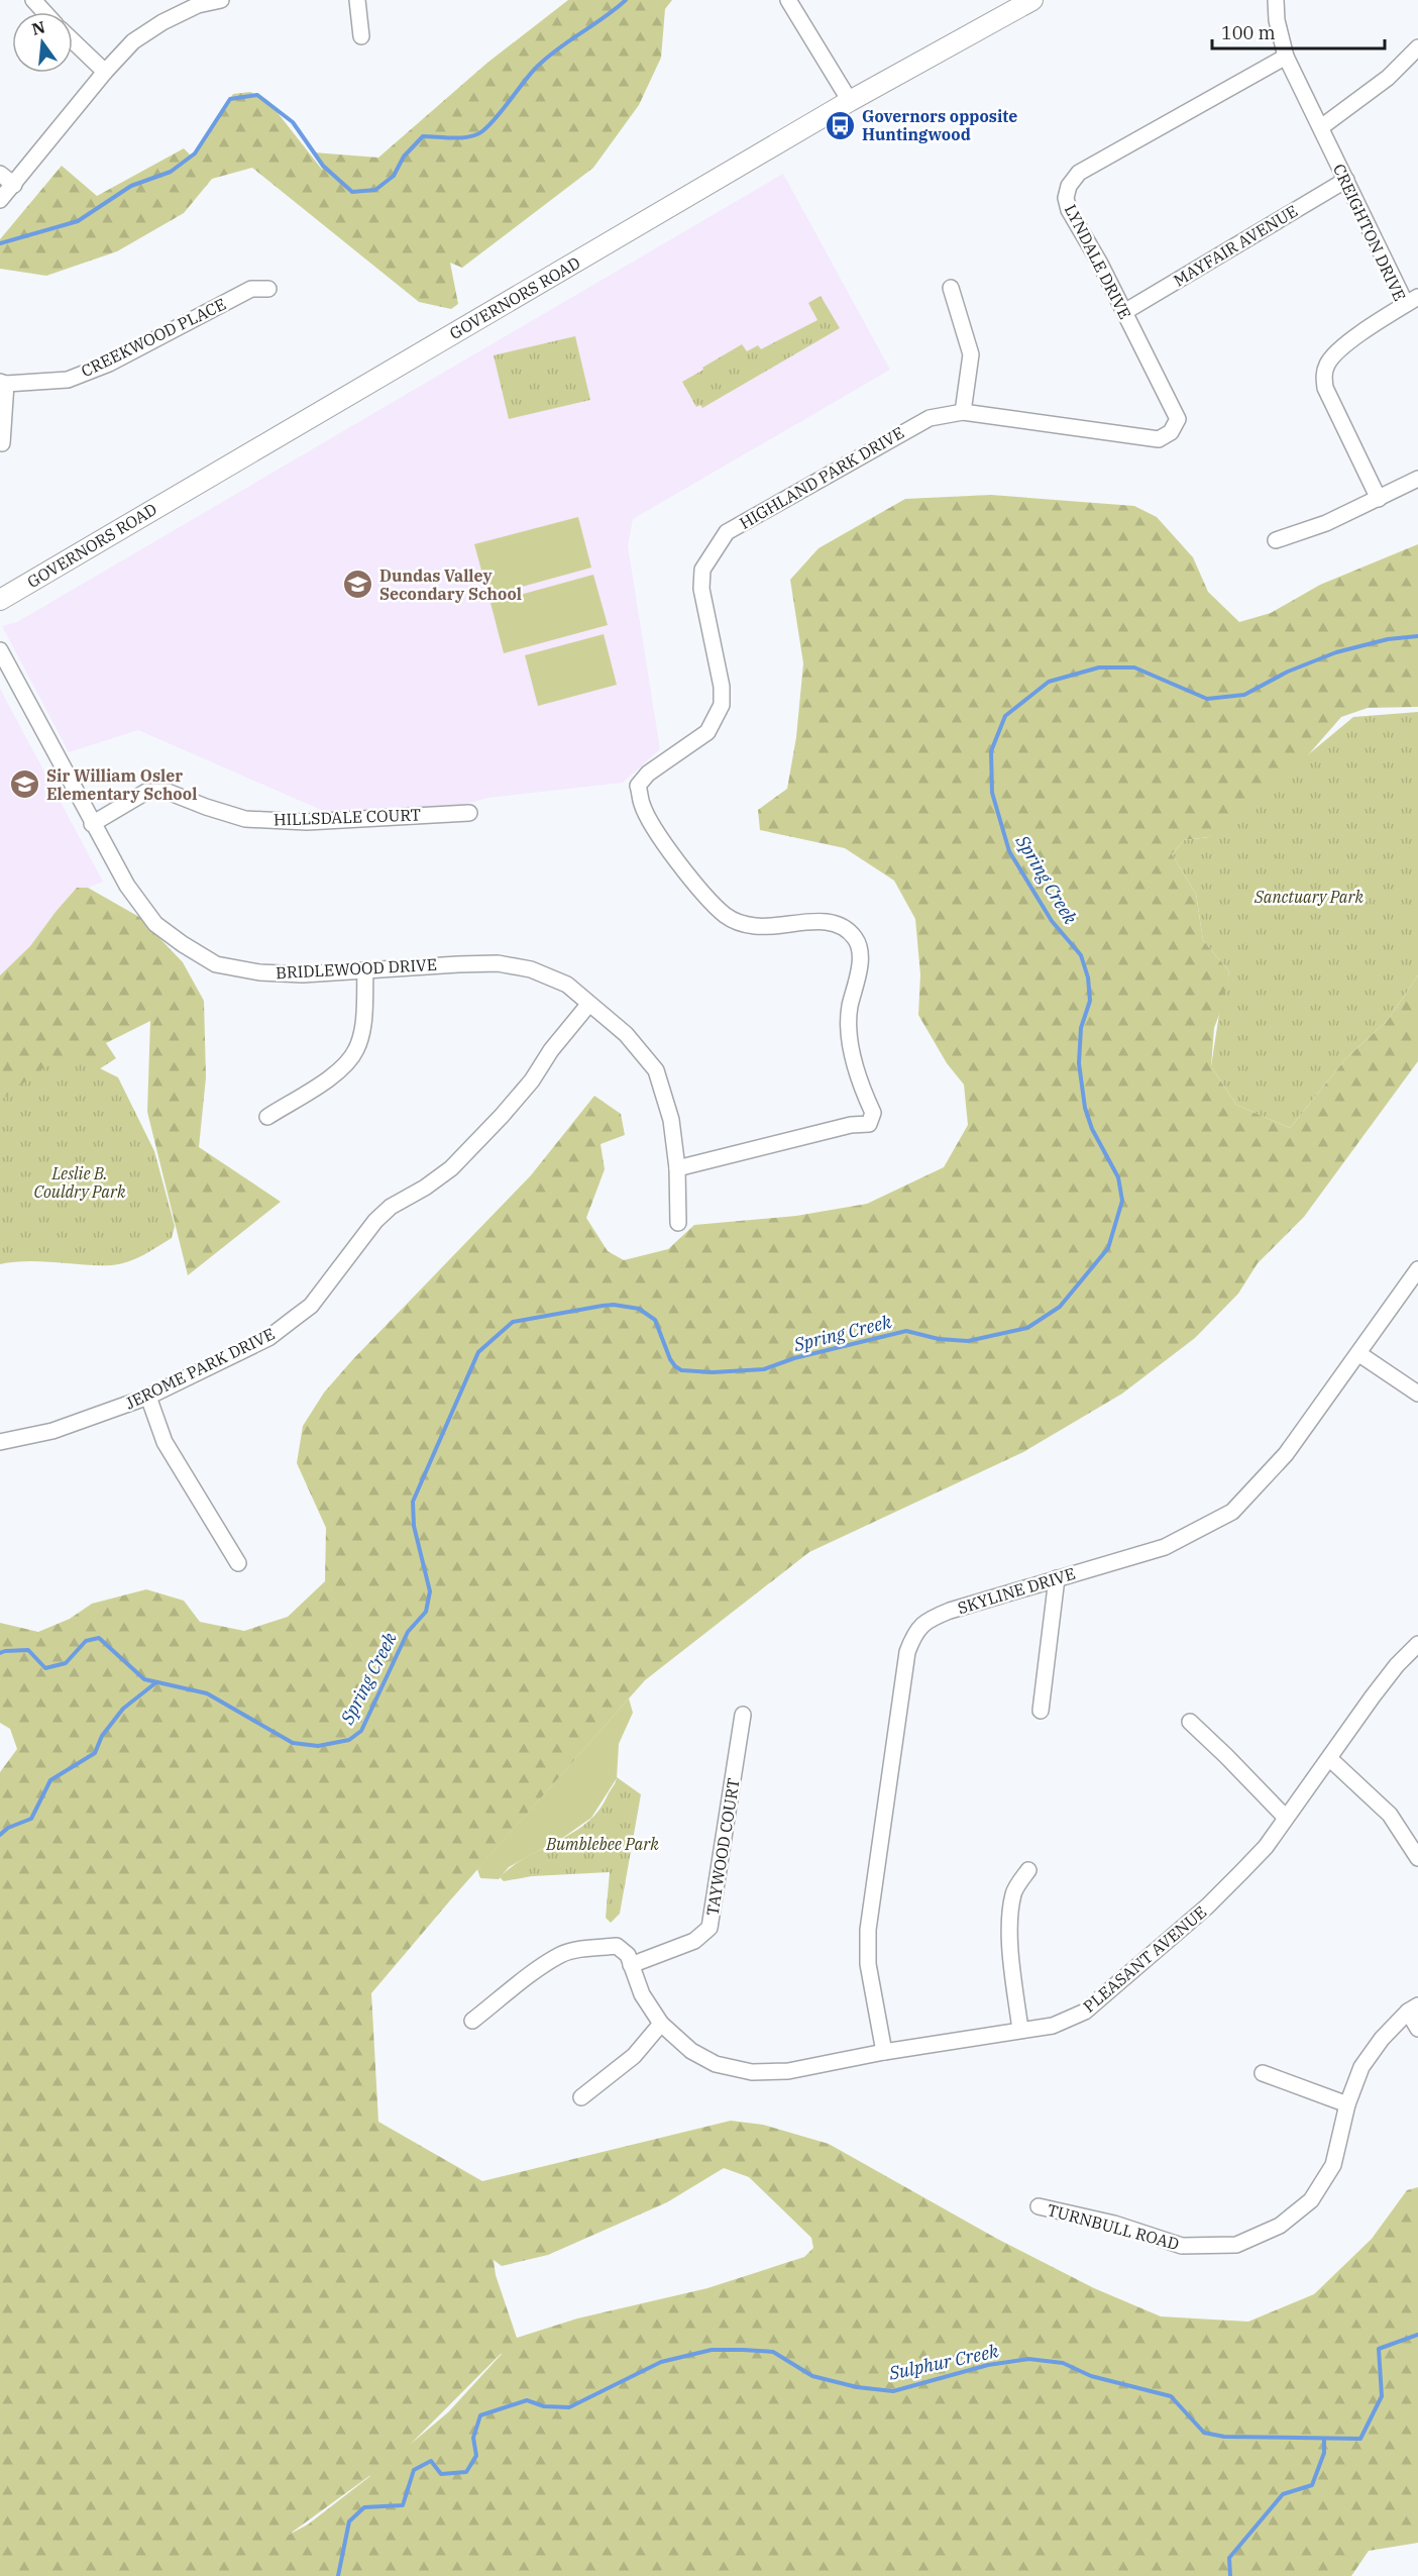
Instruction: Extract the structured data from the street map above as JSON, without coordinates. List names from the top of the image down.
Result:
{
  "streets": {
    "main road": ["GOVERNORS ROAD"],
    "street": [
      "CREIGHTON DRIVE",
      "MAYFAIR AVENUE",
      "LYNDALE DRIVE",
      "CREEKWOOD PLACE",
      "HIGHLAND PARK DRIVE",
      "HILLSDALE COURT",
      "BRIDLEWOOD DRIVE",
      "JEROME PARK DRIVE",
      "SKYLINE DRIVE",
      "TAYWOOD COURT",
      "PLEASANT AVENUE",
      "TURNBULL ROAD"
    ]
  },
  "crossings": [
    ["CREIGHTON DRIVE", "MAYFAIR AVENUE"],
    ["CREIGHTON DRIVE", "LYNDALE DRIVE"],
    ["MAYFAIR AVENUE", "LYNDALE DRIVE"],
    ["LYNDALE DRIVE", "HIGHLAND PARK DRIVE"],
    ["HIGHLAND PARK DRIVE", "BRIDLEWOOD DRIVE"],
    ["HILLSDALE COURT", "BRIDLEWOOD DRIVE"],
    ["BRIDLEWOOD DRIVE", "JEROME PARK DRIVE"],
    ["SKYLINE DRIVE", "PLEASANT AVENUE"],
    ["TAYWOOD COURT", "PLEASANT AVENUE"]
  ],
  "water": ["Spring Creek", "Sulphur Creek"],
  "parks": ["Sanctuary Park", "Leslie B. Couldry Park", "Bumblebee Park"],
  "places": {
    "bus stop": ["Governors opposite Huntingwood"],
    "school or university": ["Dundas Valley Secondary School", "Sir William Osler Elementary School"]
  },
  "scale_bar": "100 m",
  "north": "top"
}
